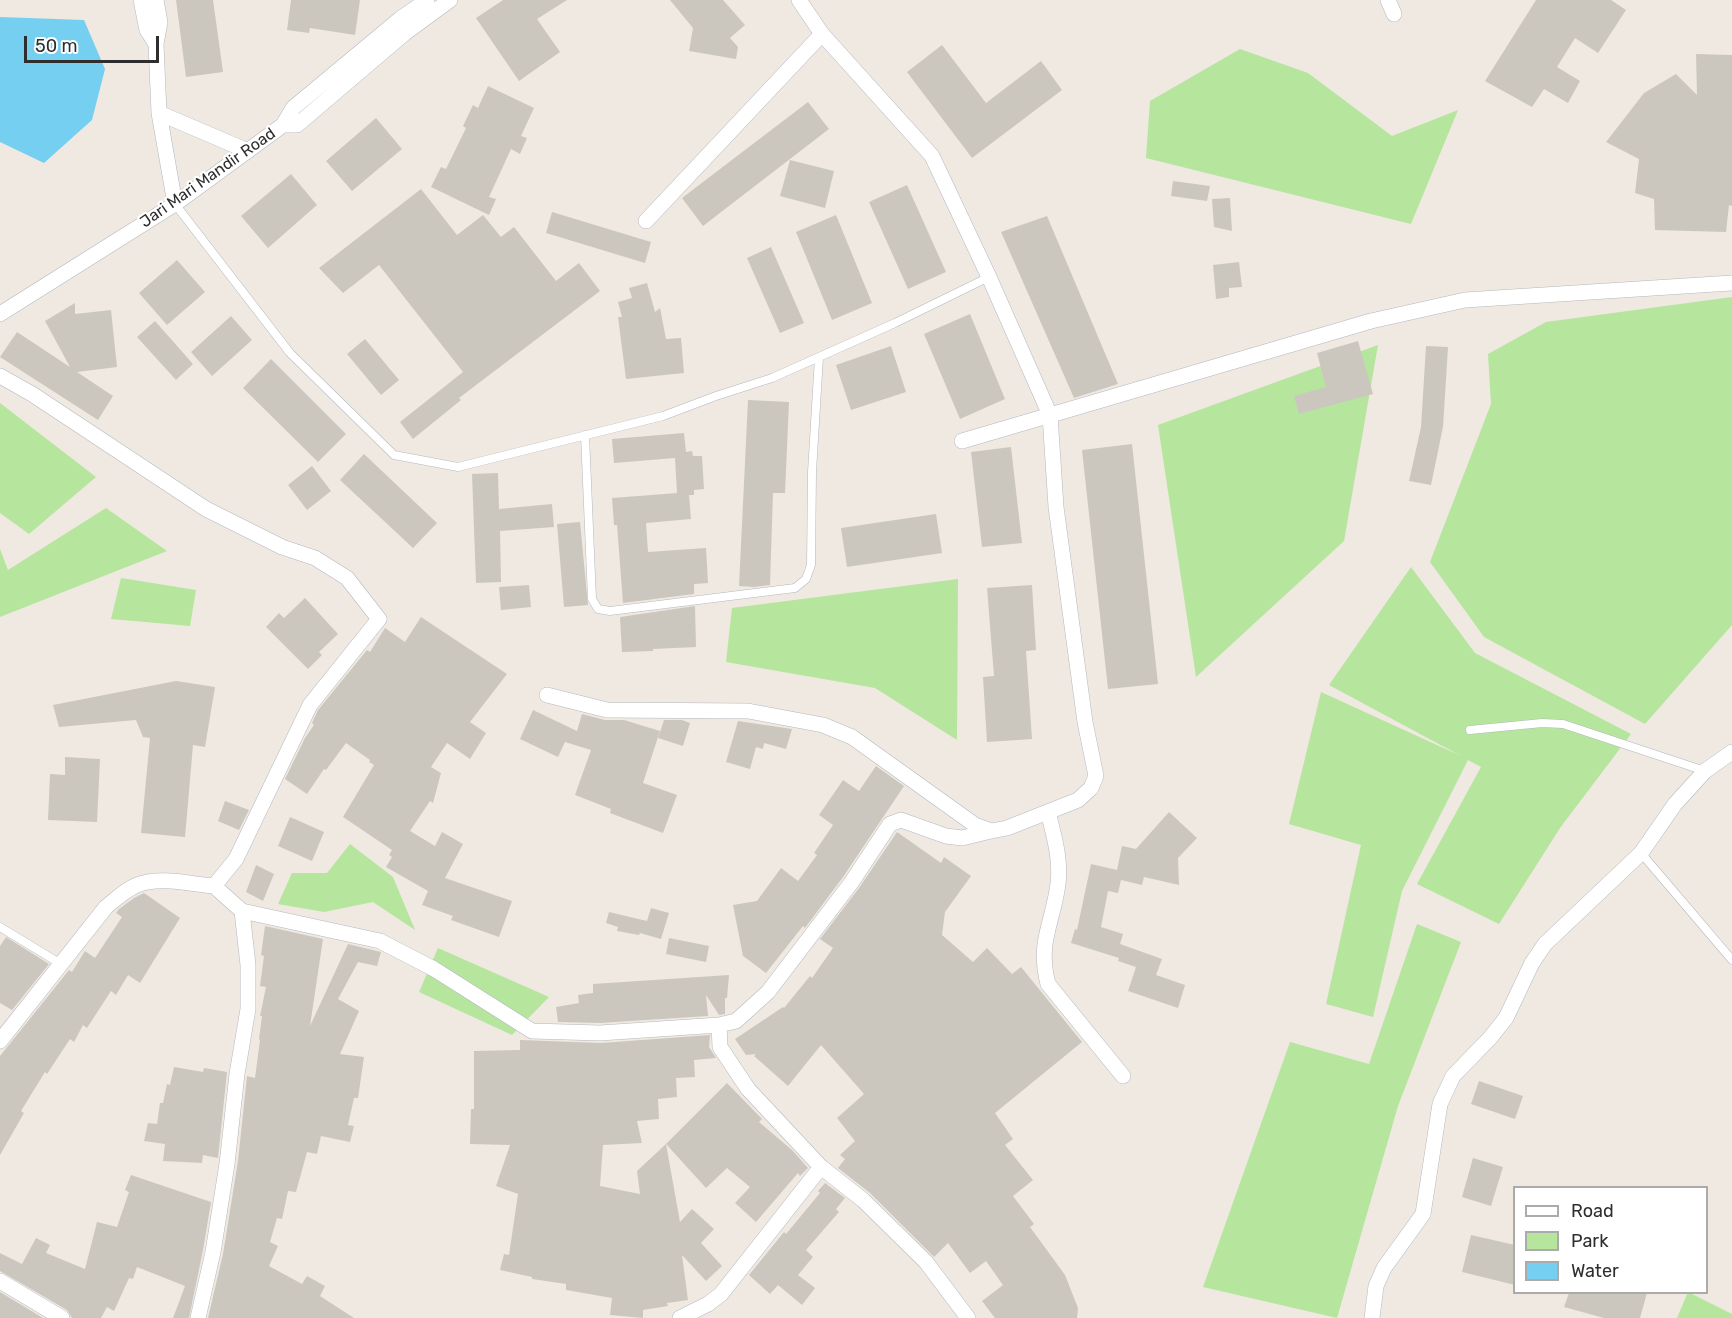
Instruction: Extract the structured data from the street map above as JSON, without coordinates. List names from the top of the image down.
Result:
{
  "streets": {
    "street": ["Jari Mari Mandir Road"]
  },
  "legend": ["Road", "Park", "Water"],
  "scale_bar": "50 m"
}
